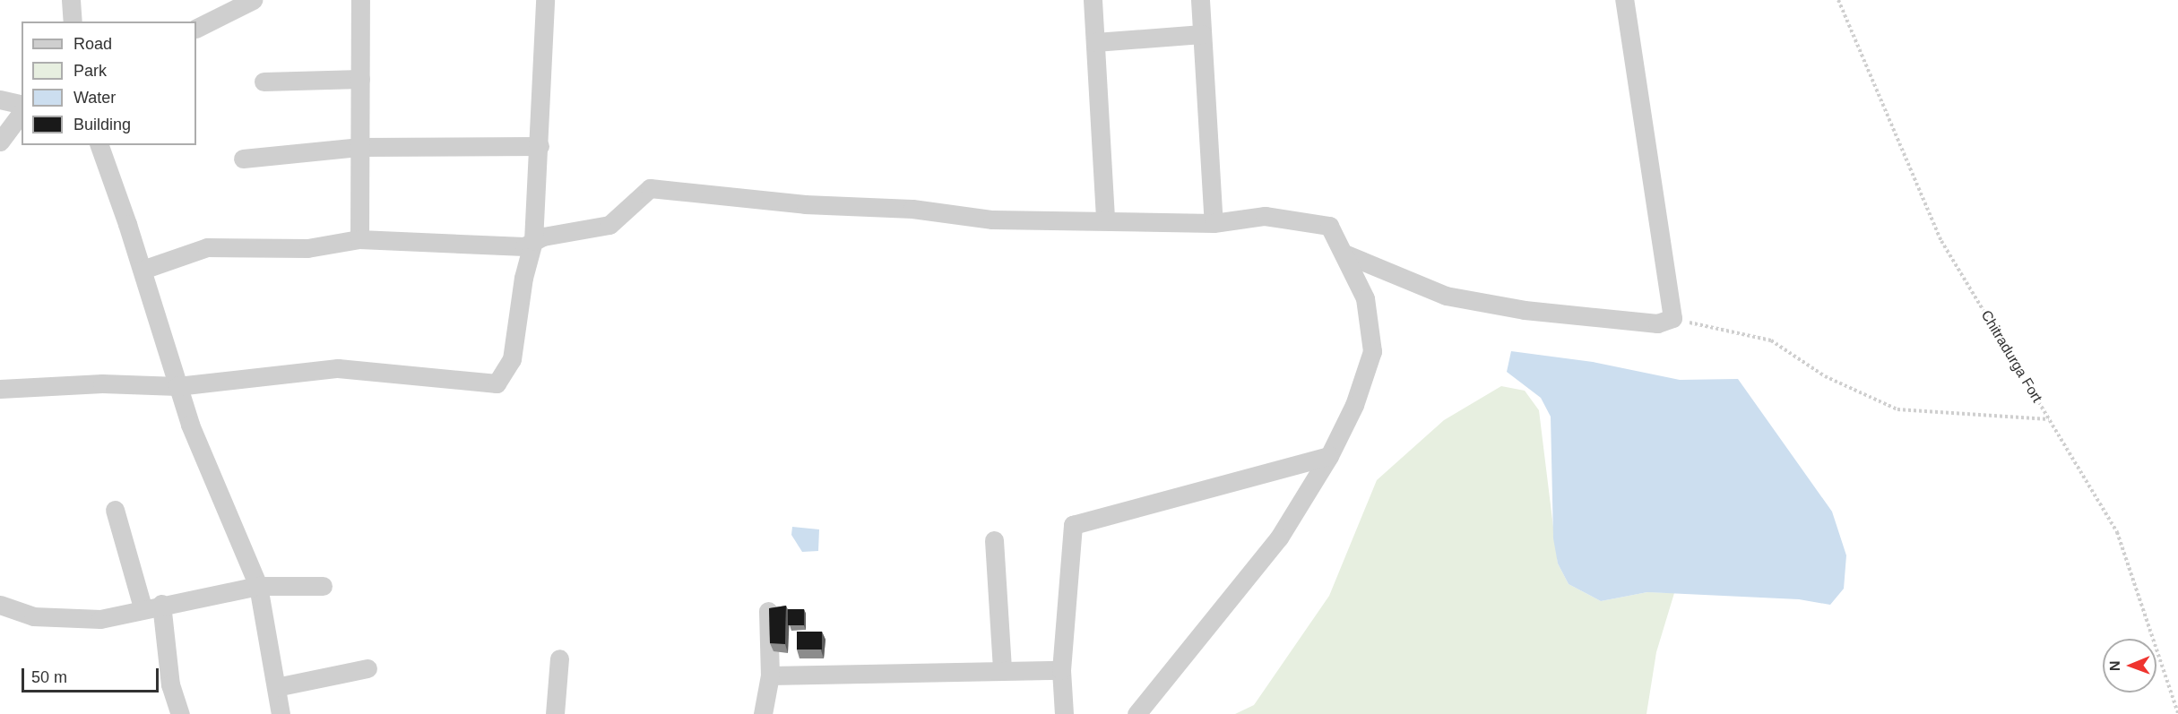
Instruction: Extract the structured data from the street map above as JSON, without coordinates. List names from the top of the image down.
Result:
{
  "streets": {
    "path": ["Chitradurga Fort"]
  },
  "legend": [
    "Road",
    "Park",
    "Water",
    "Building"
  ],
  "scale_bar": "50 m",
  "north": "left"
}
